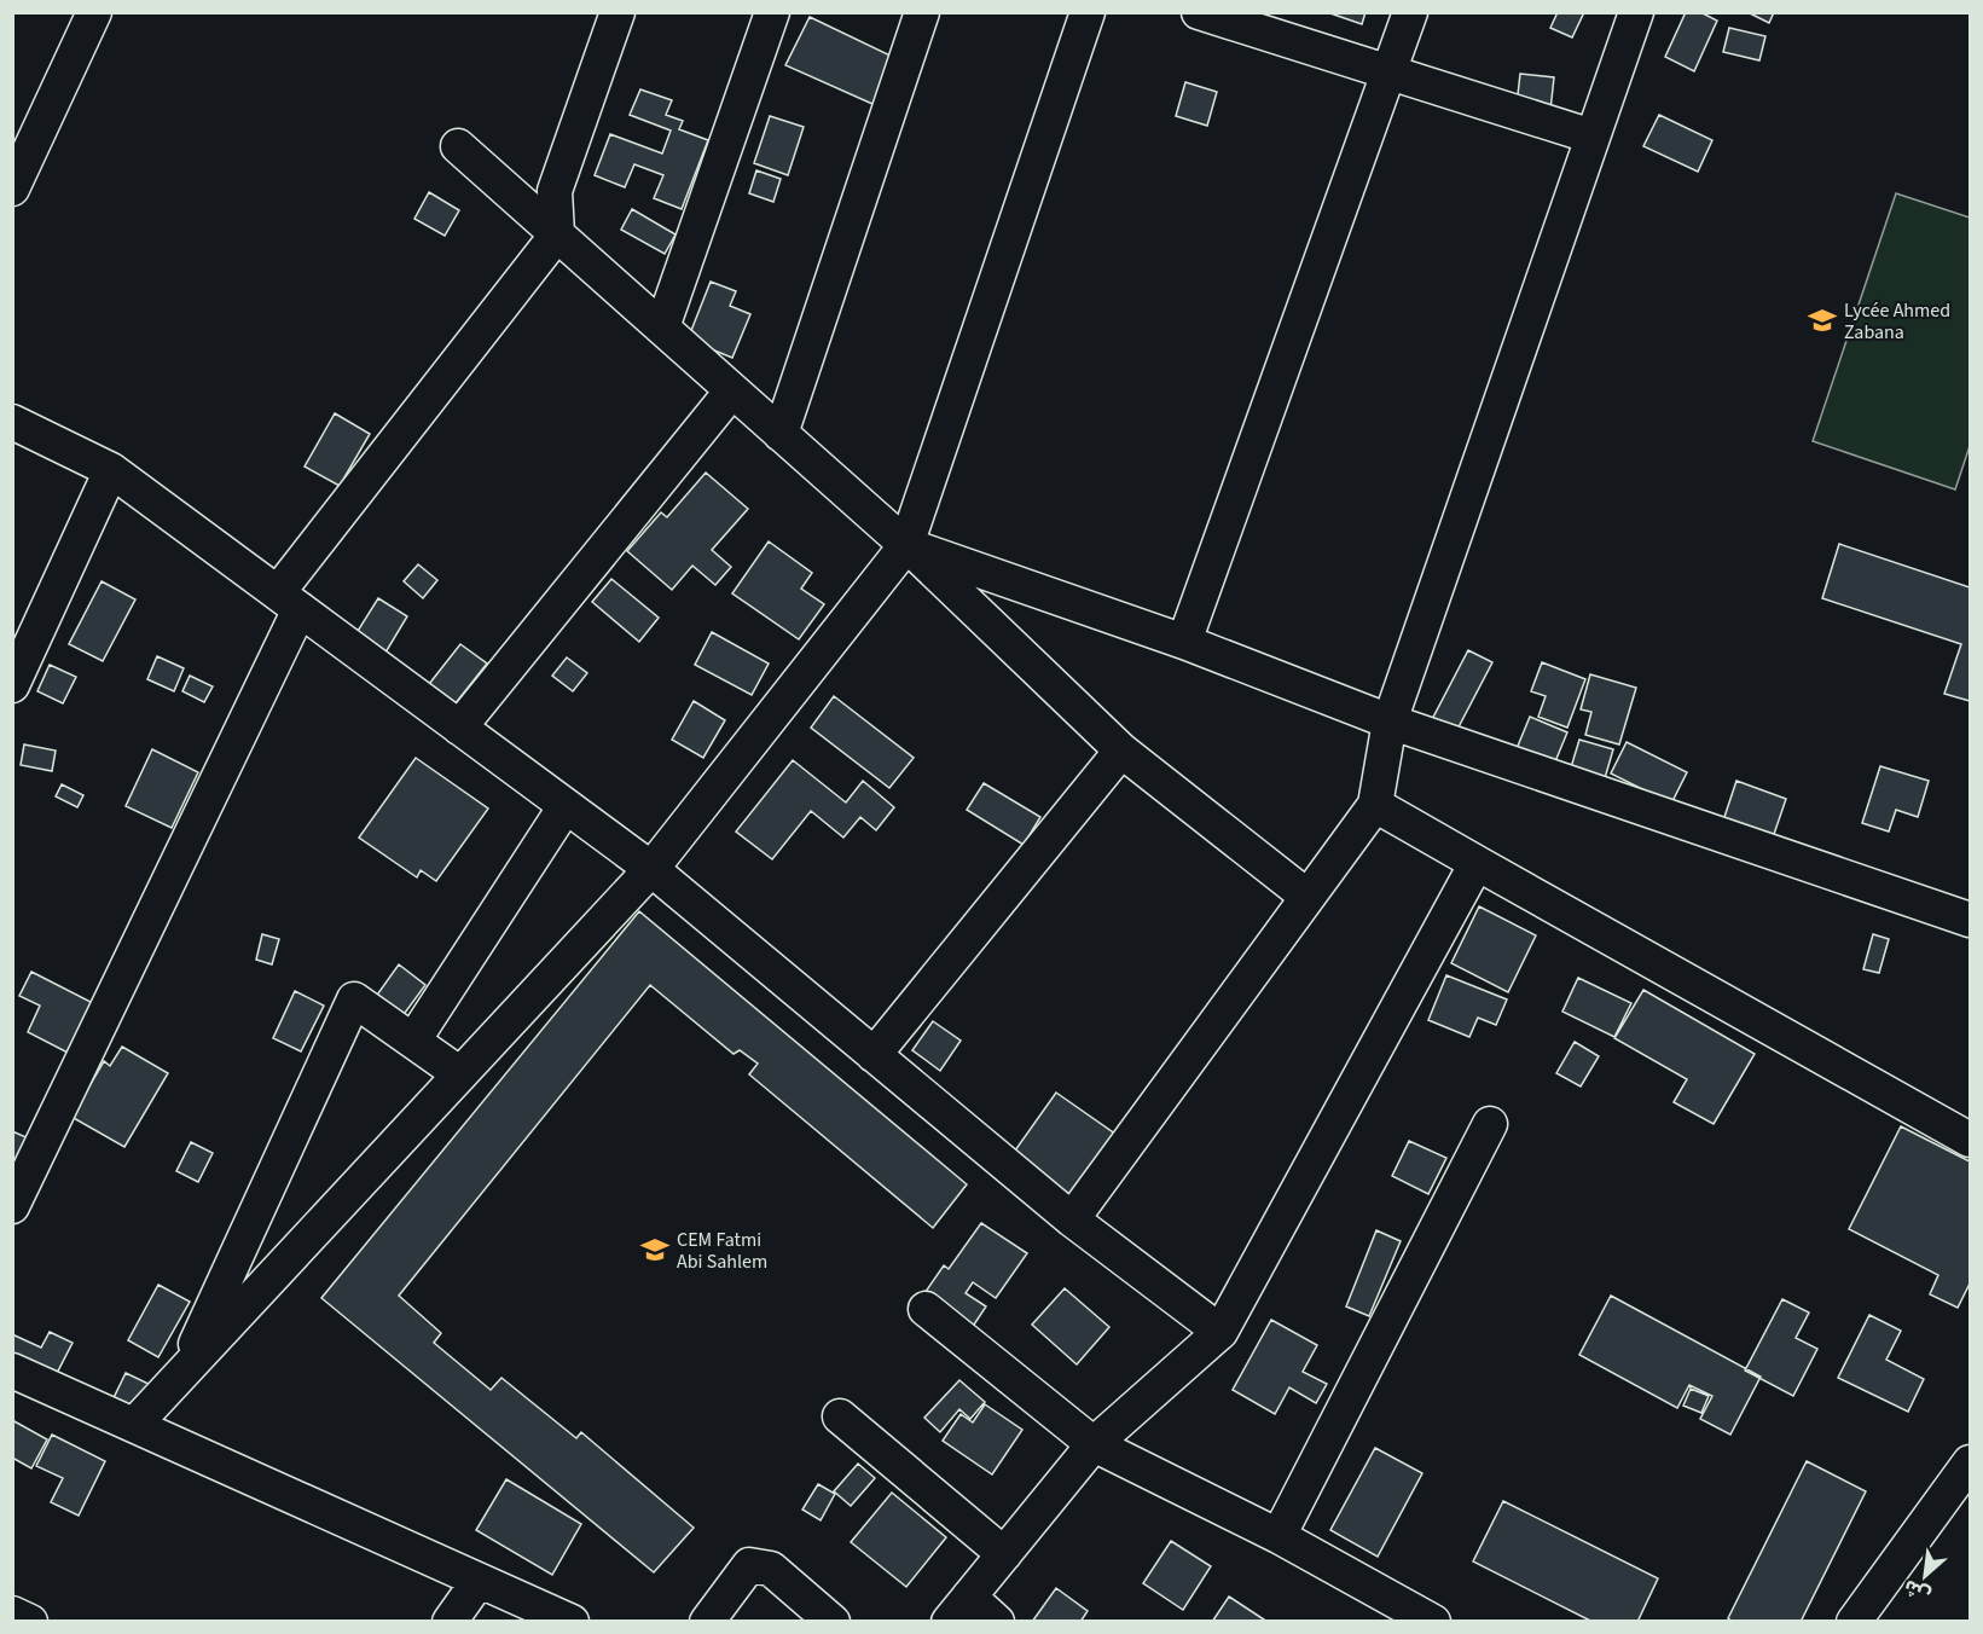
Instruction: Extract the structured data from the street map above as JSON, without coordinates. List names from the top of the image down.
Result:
{
  "places": {
    "school or university": ["Lycée Ahmed Zabana", "CEM Fatmi Abi Sahlem"]
  },
  "north": "bottom left"
}
